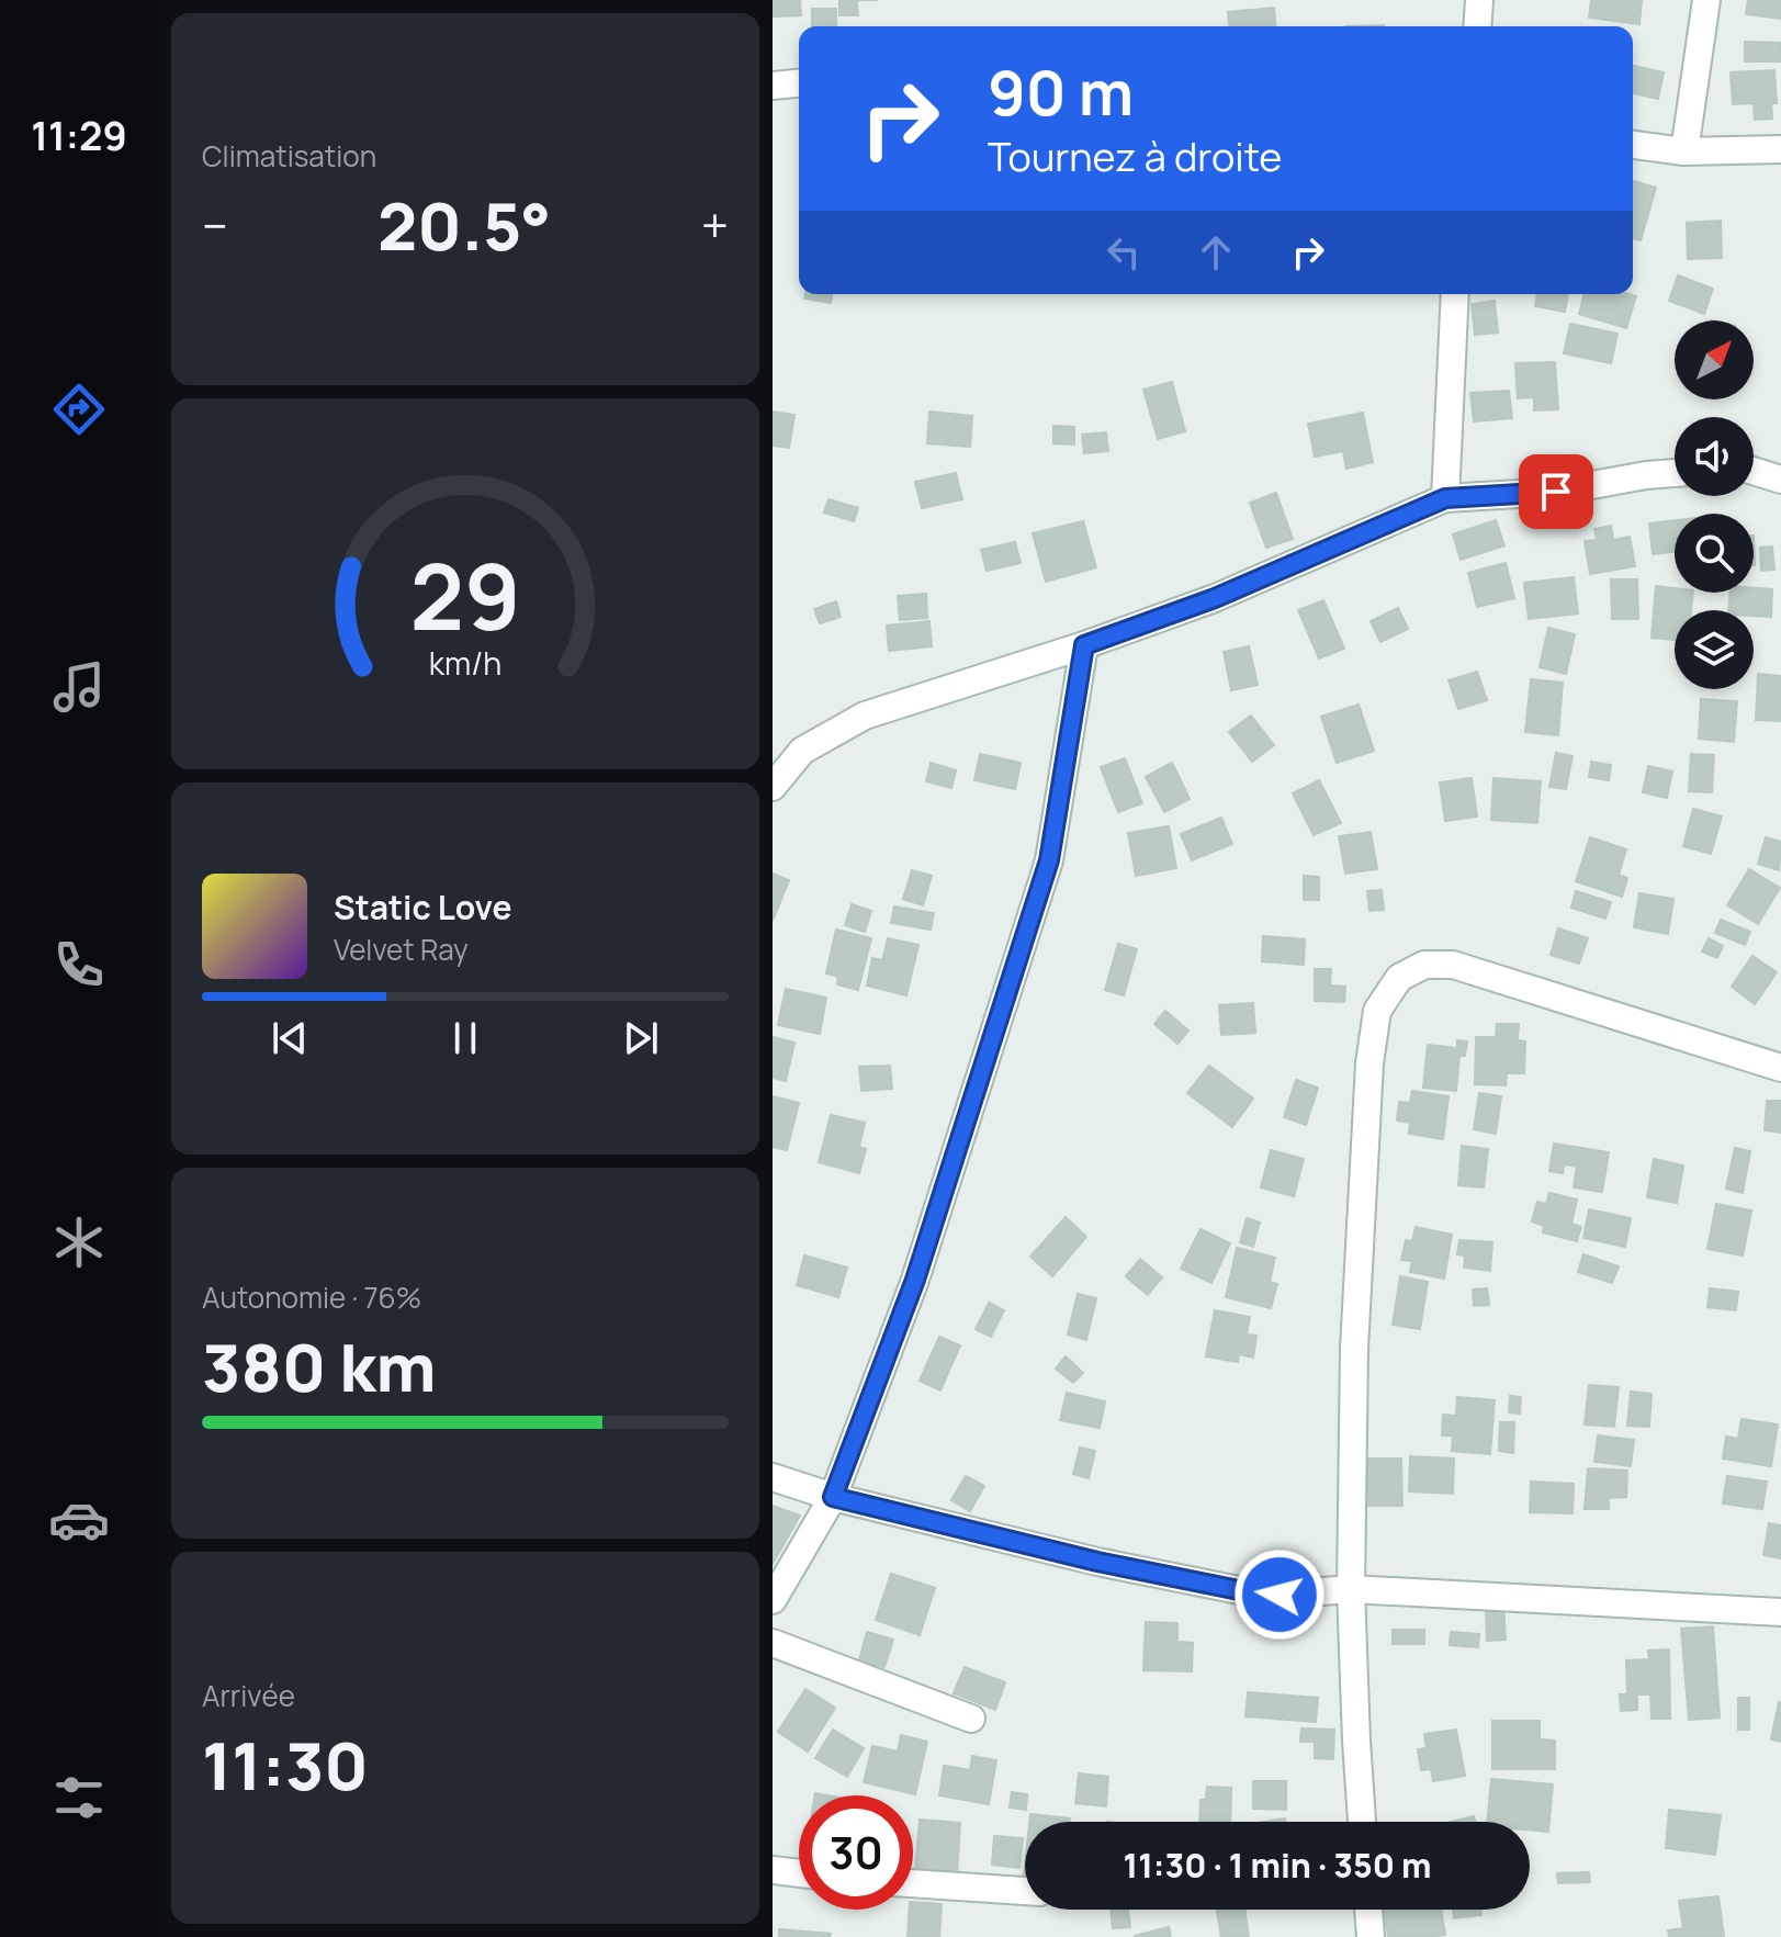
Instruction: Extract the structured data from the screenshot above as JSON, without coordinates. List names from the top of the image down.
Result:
{
  "north": "top right",
  "page": {
    "tabs": "11:29",
    "tile": [
      "Climatisation",
      ["Autonomie · 76%", "380 km"],
      ["Arrivée", "11:30"]
    ],
    "turn": ["90 m", "Tournez à droite"],
    "heat": ["−", "20.5°", "+"],
    "song": ["Static Love", "Velvet Ray"],
    "limit": "30",
    "trip": "11:30 · 1 min · 350 m",
    "gauge": ["29", "km/h"]
  }
}
